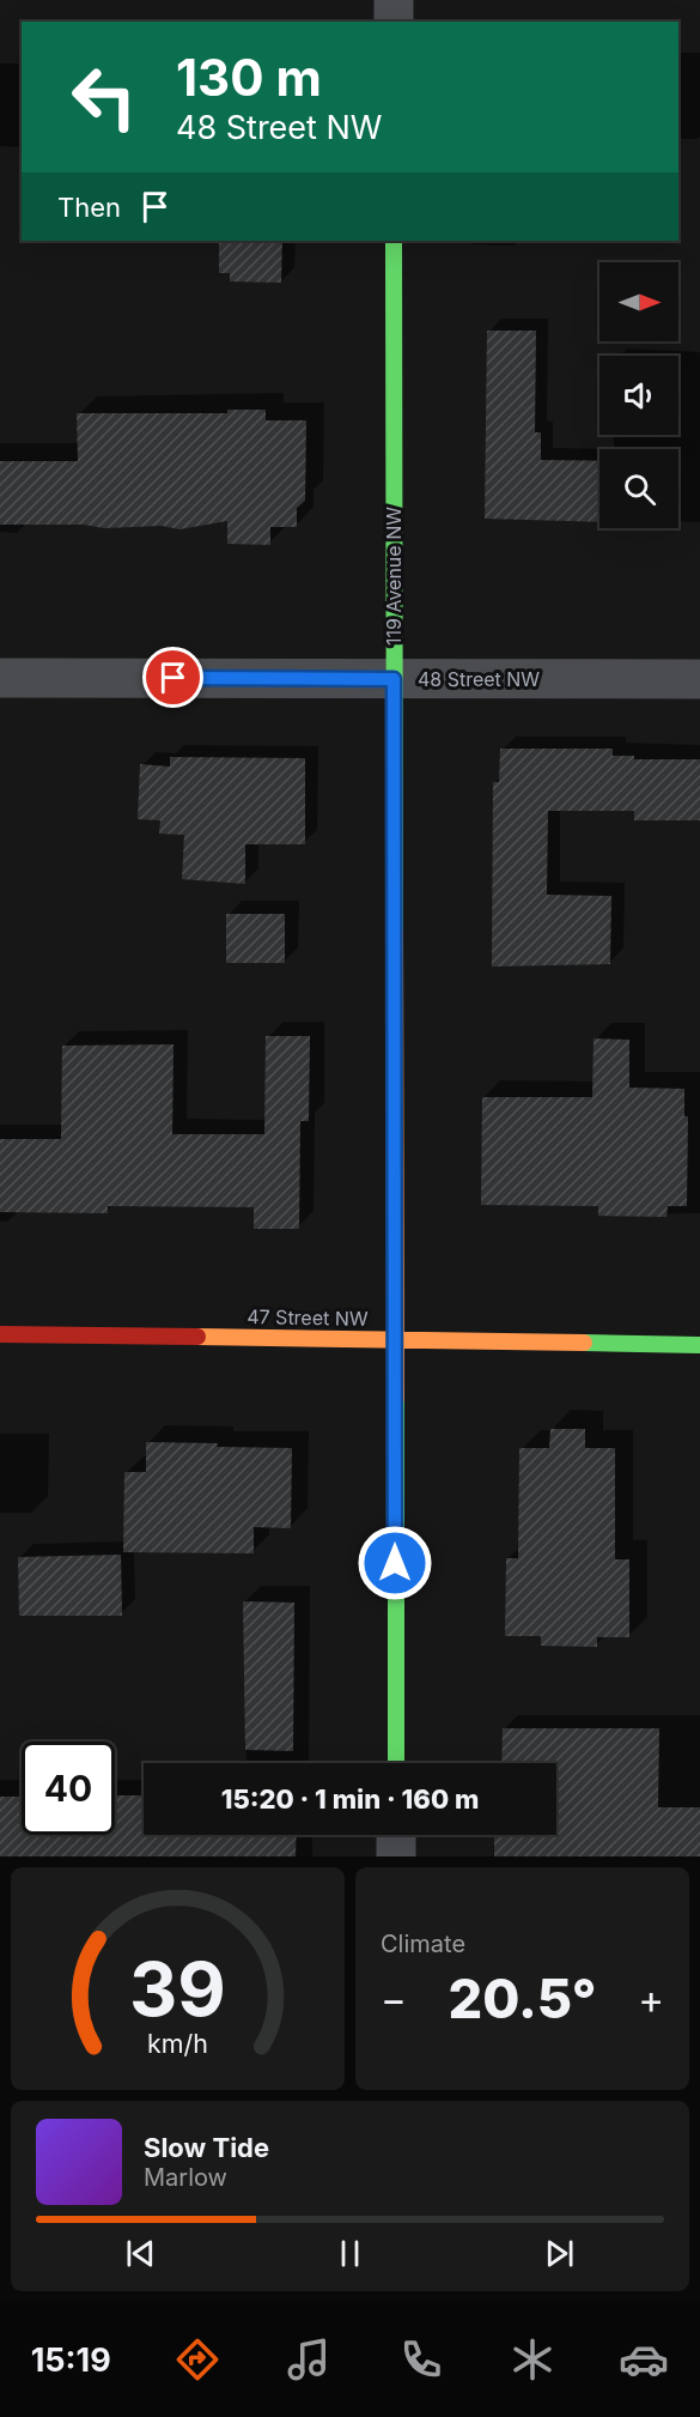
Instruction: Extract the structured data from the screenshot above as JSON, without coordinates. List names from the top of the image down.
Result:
{
  "streets": {
    "street": ["119 Avenue NW", "48 Street NW", "47 Street NW"]
  },
  "crossings": [
    ["119 Avenue NW", "48 Street NW"],
    ["119 Avenue NW", "47 Street NW"]
  ],
  "north": "right",
  "page": {
    "turn": ["130 m", "48 Street NW"],
    "then": "Then",
    "limit": "40",
    "trip": "15:20 · 1 min · 160 m",
    "tile": "Climate",
    "heat": ["−", "20.5°", "+"],
    "song": ["Slow Tide", "Marlow"],
    "tabs": "15:19",
    "gauge": ["39", "km/h"]
  }
}
